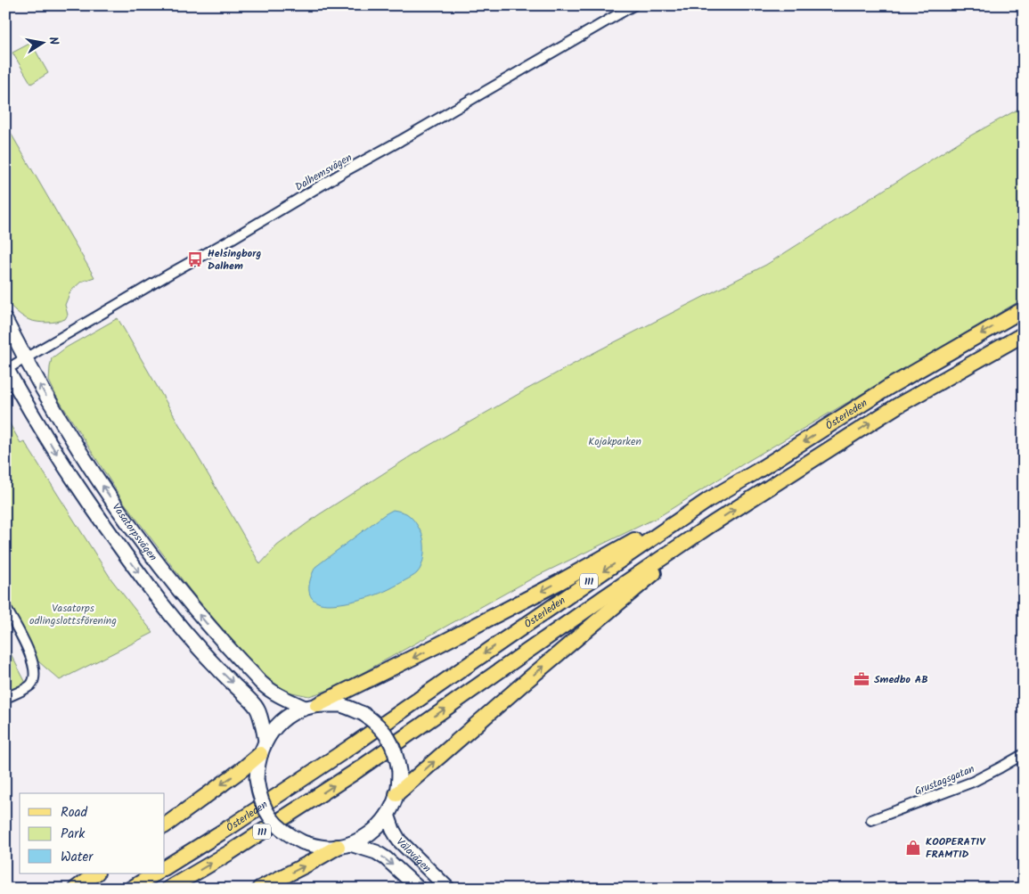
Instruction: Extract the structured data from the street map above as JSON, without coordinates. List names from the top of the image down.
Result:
{
  "streets": {
    "main road": [
      "Österleden",
      "Vasatorpsvägen",
      "111",
      "Välavägen"
    ],
    "street": ["Dalhemsvägen", "Grustagsgatan"]
  },
  "crossings": [
    ["Dalhemsvägen", "Vasatorpsvägen"],
    ["Vasatorpsvägen", "Välavägen"]
  ],
  "parks": ["Kojakparken", "Vasatorps odlingslottsförening"],
  "places": {
    "bus stop": ["Helsingborg Dalhem"],
    "office": ["Smedbo AB"],
    "shop": ["KOOPERATIV FRAMTID"]
  },
  "legend": ["Road", "Park", "Water"],
  "north": "right"
}
